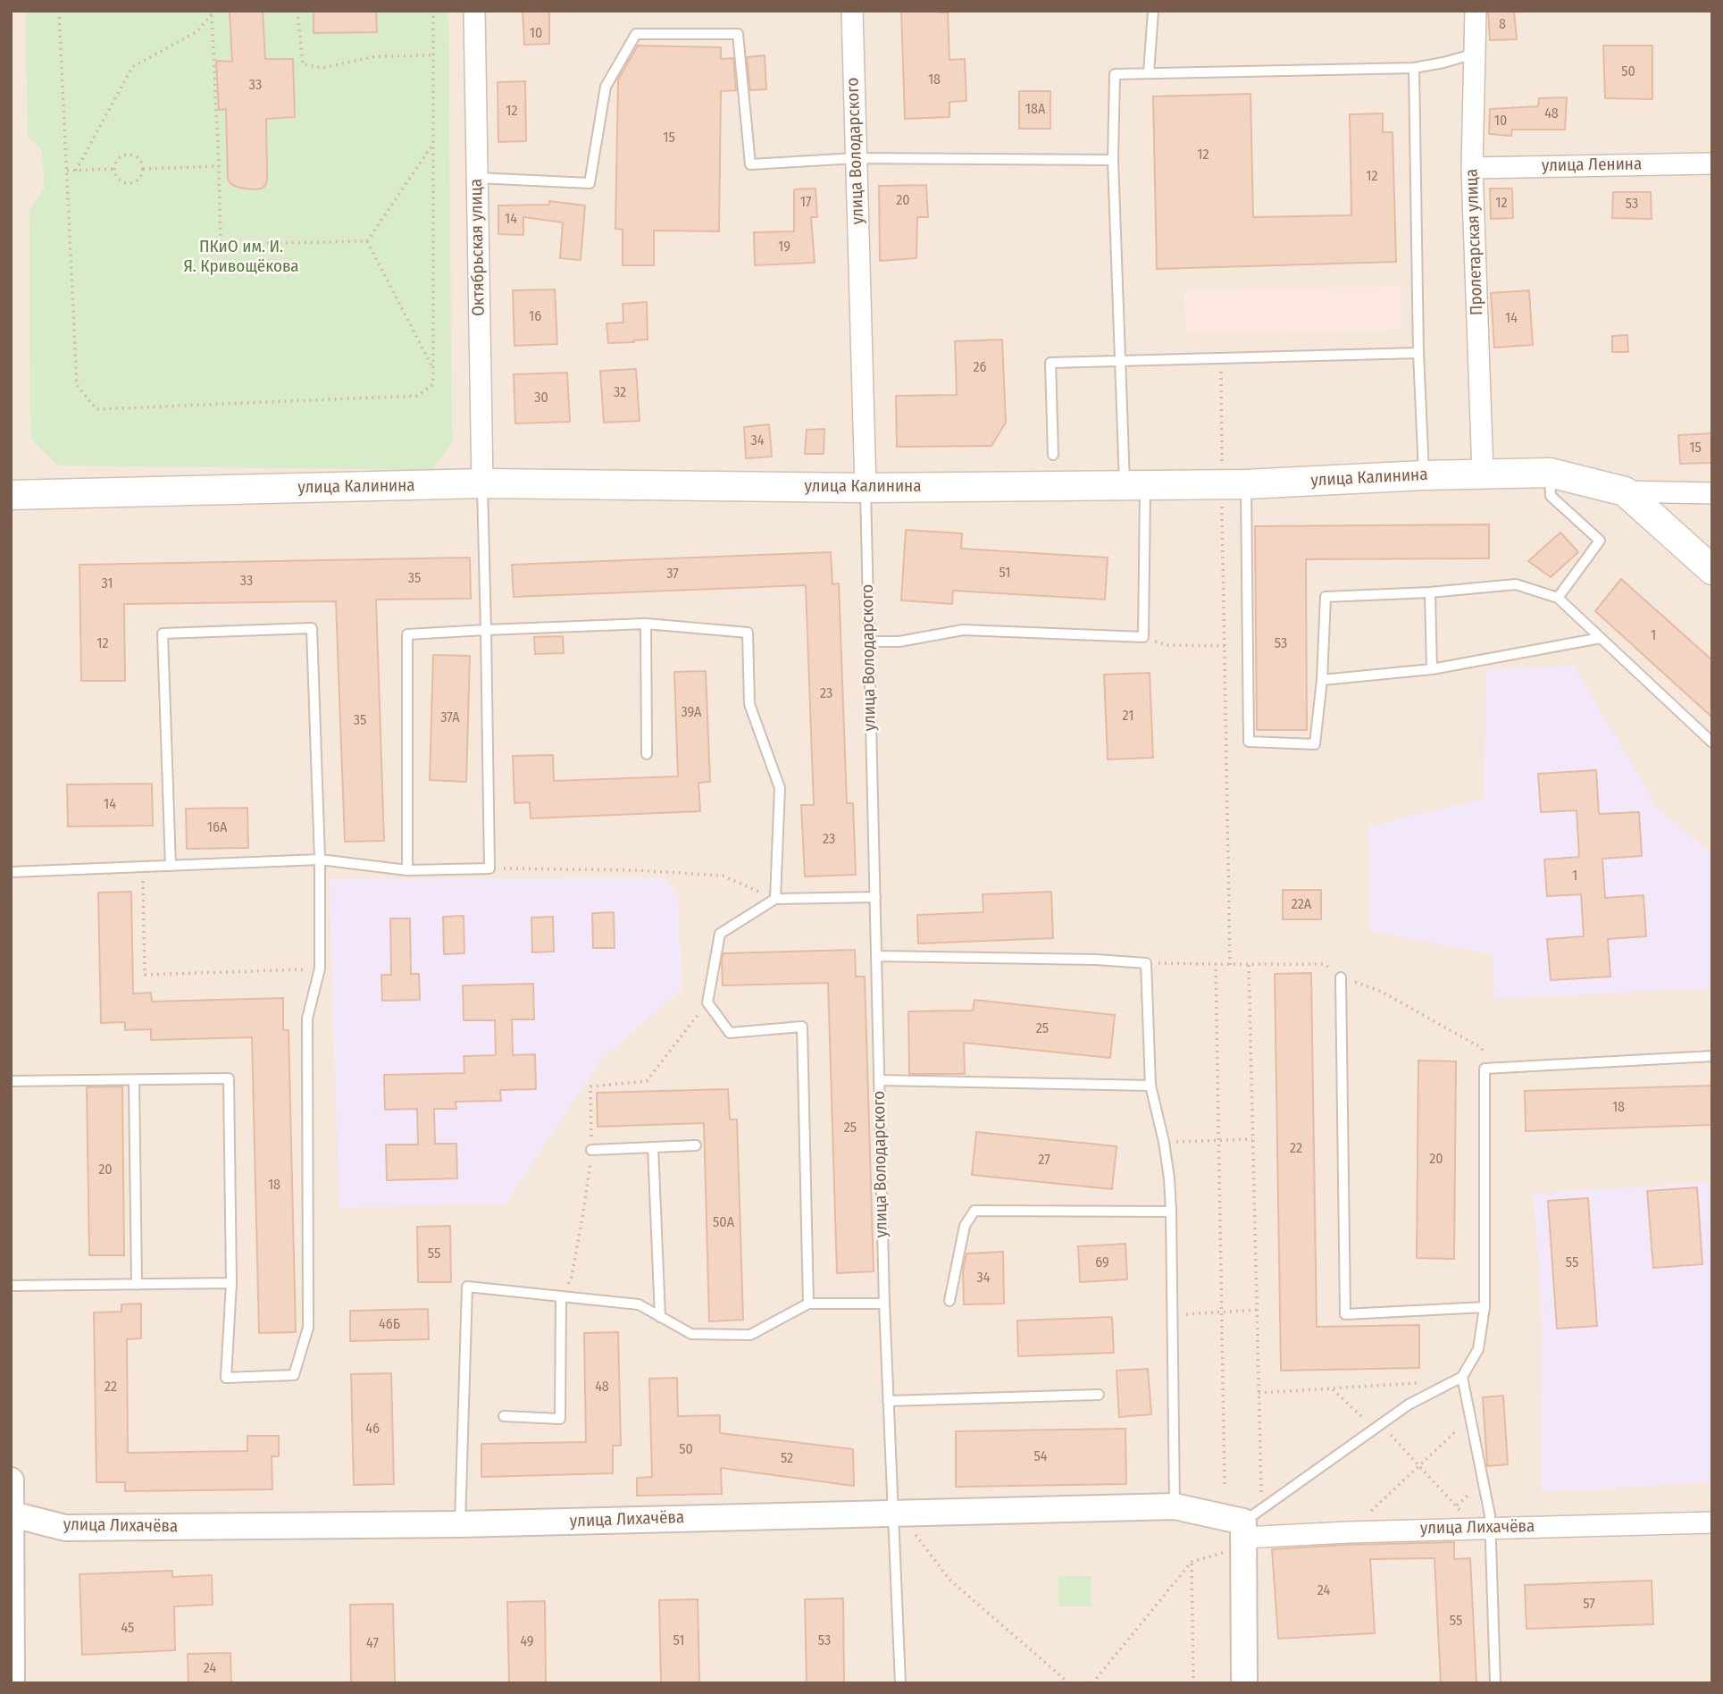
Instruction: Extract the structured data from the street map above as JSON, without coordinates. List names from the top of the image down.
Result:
{
  "streets": {
    "main road": ["улица Калинина"],
    "street": [
      "улица Володарского",
      "улица Ленина",
      "Пролетарская улица",
      "Октябрьская улица",
      "улица Лихачёва"
    ]
  },
  "crossings": [
    ["улица Володарского", "улица Калинина"],
    ["улица Володарского", "улица Лихачёва"],
    ["улица Ленина", "Пролетарская улица"],
    ["Пролетарская улица", "улица Калинина"],
    ["Октябрьская улица", "улица Калинина"]
  ],
  "parks": ["ПКиО им. И. Я. Кривощёкова"],
  "house_numbers": [
    "8",
    "10",
    "50",
    "18",
    "33",
    "18А",
    "12",
    "48",
    "10",
    "15",
    "12",
    "12",
    "20",
    "17",
    "12",
    "53",
    "14",
    "19",
    "16",
    "14",
    "26",
    "32",
    "30",
    "34",
    "15",
    "51",
    "37",
    "35",
    "33",
    "31",
    "1",
    "12",
    "53",
    "23",
    "39А",
    "21",
    "37А",
    "35",
    "14",
    "16А",
    "23",
    "1",
    "22А",
    "25",
    "18",
    "25",
    "22",
    "20",
    "27",
    "20",
    "18",
    "50А",
    "55",
    "69",
    "55",
    "34",
    "46Б",
    "22",
    "48",
    "46",
    "50",
    "54",
    "52",
    "24",
    "57",
    "55",
    "45",
    "51",
    "53",
    "49",
    "47",
    "24"
  ]
}
